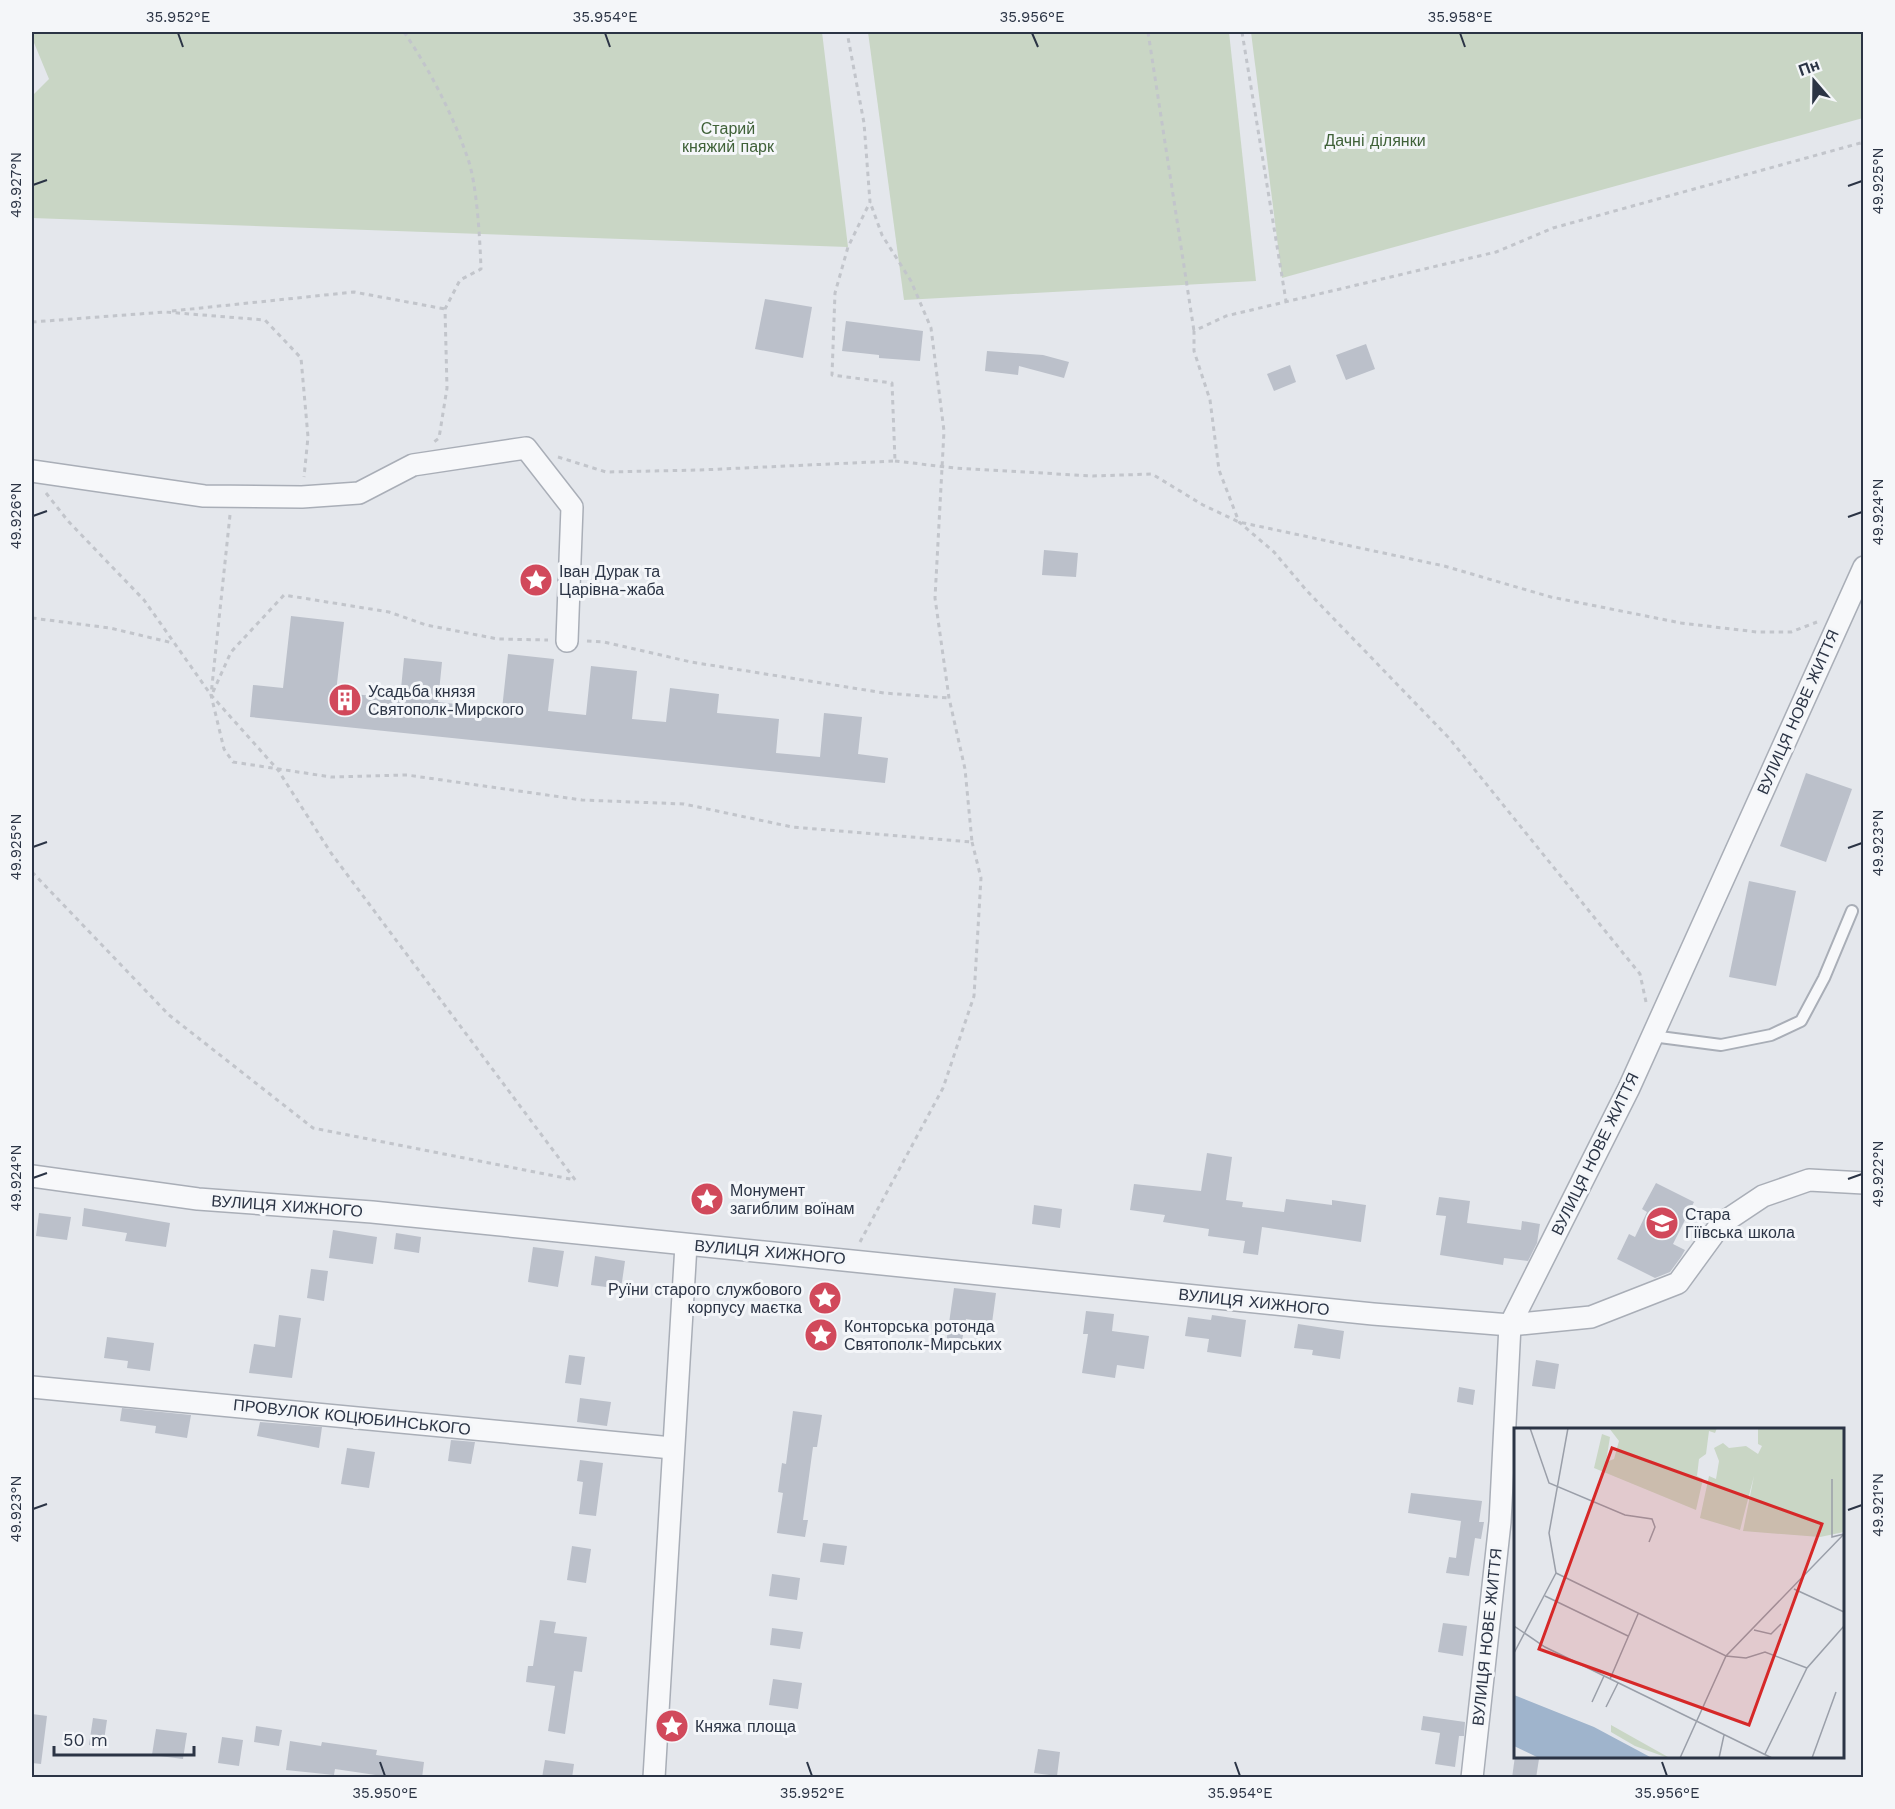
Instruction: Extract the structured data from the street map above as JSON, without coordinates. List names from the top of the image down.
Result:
{
  "streets": {
    "street": ["ВУЛИЦЯ НОВЕ ЖИТТЯ", "ВУЛИЦЯ ХИЖНОГО", "ПРОВУЛОК КОЦЮБИНСЬКОГО"]
  },
  "crossings": [
    ["ВУЛИЦЯ НОВЕ ЖИТТЯ", "ВУЛИЦЯ ХИЖНОГО"]
  ],
  "parks": ["Старий княжий парк", "Дачні ділянки"],
  "places": {
    "place": [
      "Іван Дурак та Царівна-жаба",
      "Монумент загиблим воїнам",
      "Руїни старого службового корпусу маєтка",
      "Конторська ротонда Святополк-Мирських",
      "Княжа площа"
    ],
    "building": ["Усадьба князя Святополк-Мирского"],
    "school or university": ["Стара Гіївська школа"]
  },
  "scale_bar": "50 m",
  "north": "top",
  "coordinates": [
    "35.952°E",
    "35.954°E",
    "35.956°E",
    "35.958°E",
    "49.925°N",
    "49.927°N",
    "49.924°N",
    "49.926°N",
    "49.923°N",
    "49.922°N",
    "49.921°N",
    "35.950°E"
  ]
}
